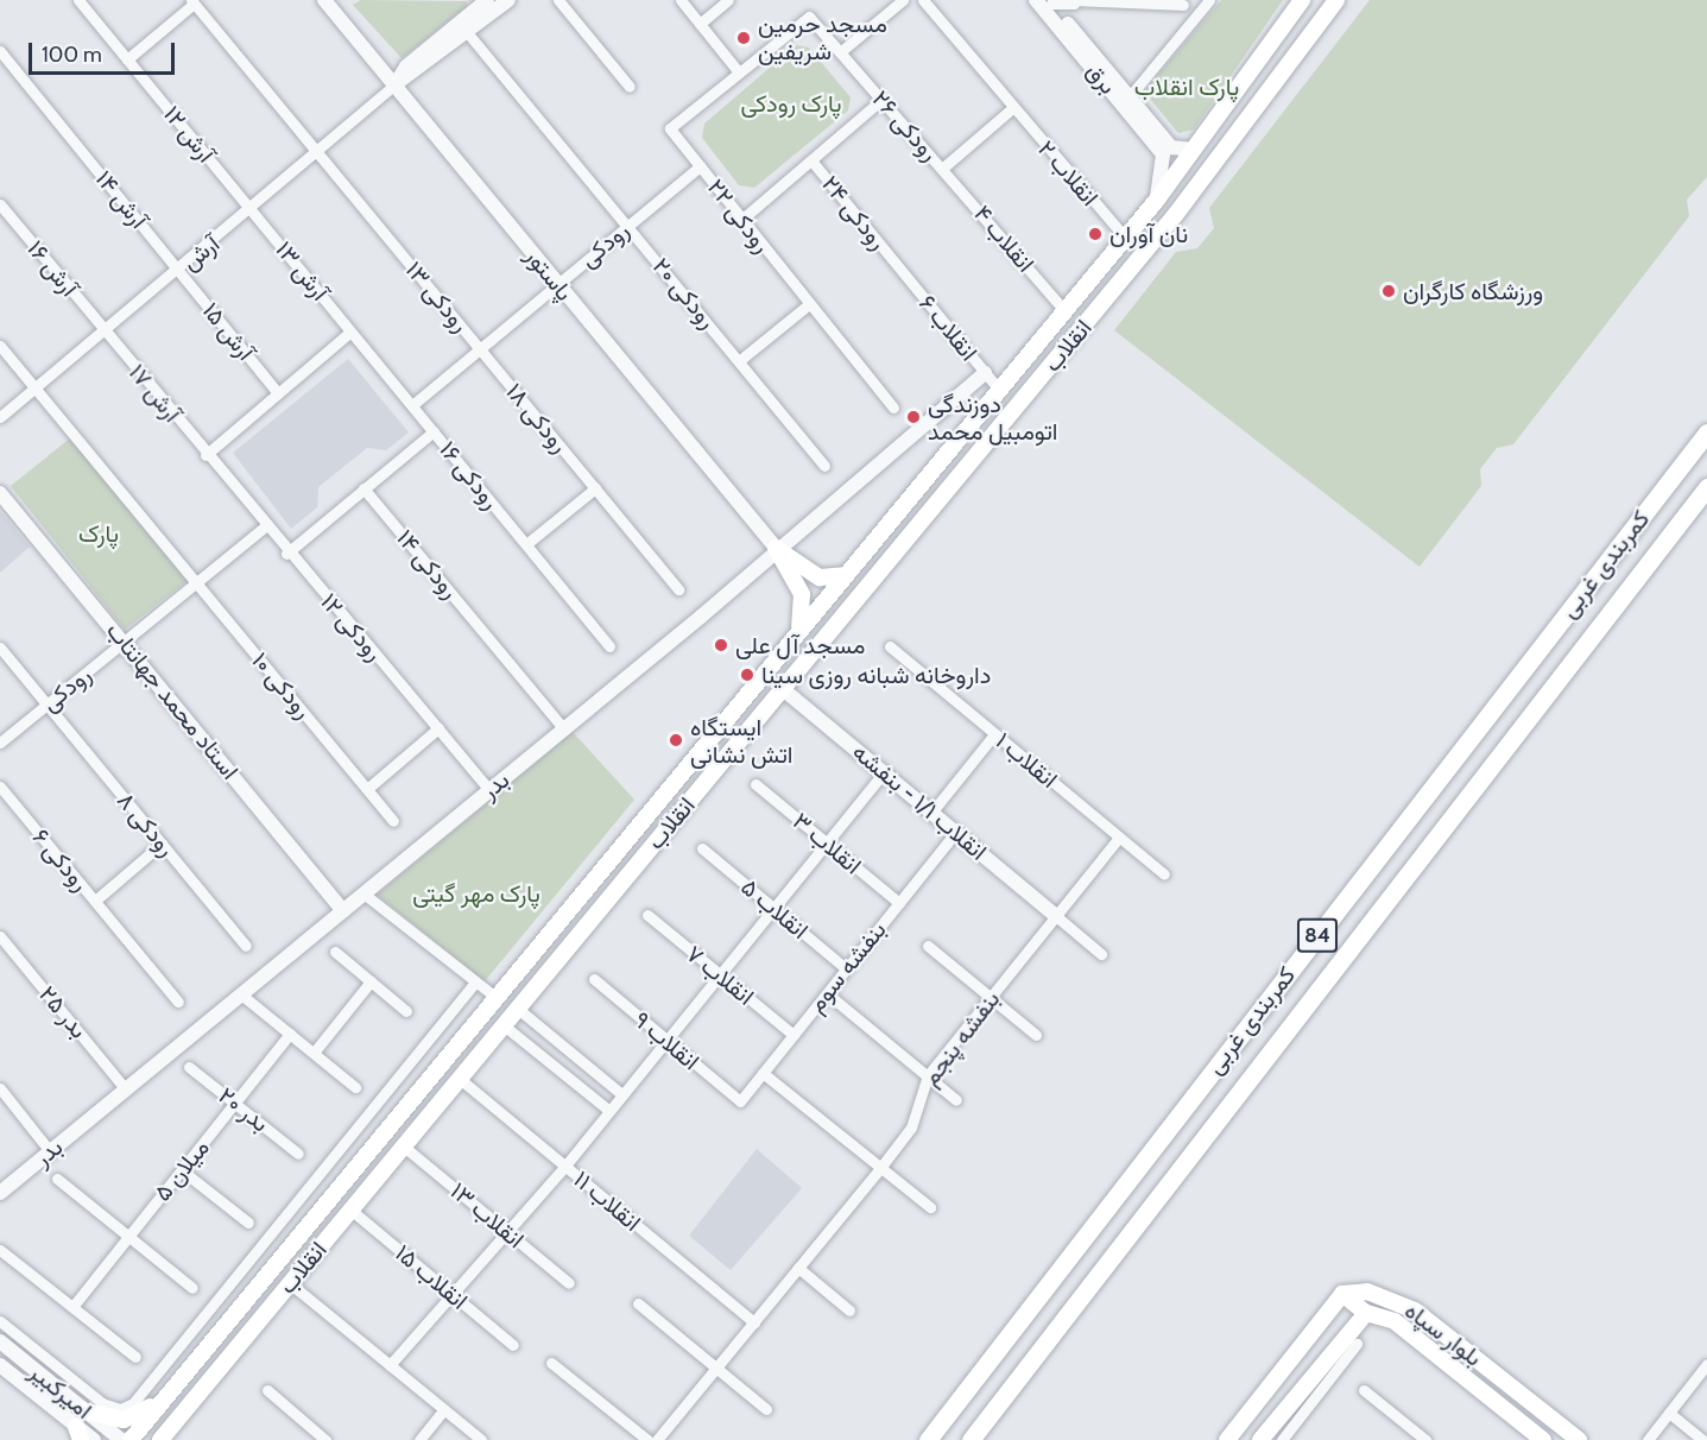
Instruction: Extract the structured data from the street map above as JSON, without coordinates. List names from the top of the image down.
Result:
{
  "streets": {
    "highway": ["کمربندی غربی", "84"],
    "main road": ["انقلاب", "بلوار سپاه"],
    "street": [
      "برق",
      "رودکی ۲۶",
      "آرش ۱۲",
      "انقلاب ۲",
      "آرش ۱۴",
      "رودکی ۲۴",
      "رودکی ۲۲",
      "انقلاب ۴",
      "رودکی",
      "آرش",
      "آرش ۱۶",
      "آرش ۱۳",
      "پاستور",
      "رودکی ۲۰",
      "رودکی ۱۳",
      "انقلاب ۶",
      "آرش ۱۵",
      "آرش ۱۷",
      "رودکی ۱۸",
      "رودکی ۱۶",
      "رودکی ۱۴",
      "رودکی ۱۲",
      "رودکی ۱۰",
      "استاد محمد جهانتاب",
      "انقلاب ۱",
      "بدر",
      "انقلاب ۱/۱ - بنفشه",
      "رودکی ۸",
      "انقلاب ۳",
      "رودکی ۶",
      "انقلاب ۵",
      "بنفشه سوم",
      "انقلاب ۷",
      "بدر ۲۵",
      "بنفشه پنجم",
      "انقلاب ۹",
      "بدر ۲۰",
      "میلان ۵",
      "انقلاب ۱۱",
      "انقلاب ۱۳",
      "انقلاب ۱۵",
      "امیرکبیر"
    ]
  },
  "crossings": [
    ["برق", "انقلاب"],
    ["رودکی ۲۶", "رودکی ۲۲"],
    ["رودکی ۲۶", "انقلاب ۴"],
    ["آرش ۱۲", "آرش"],
    ["آرش ۱۲", "آرش ۱۳"],
    ["انقلاب ۲", "انقلاب"],
    ["آرش ۱۴", "آرش"],
    ["آرش ۱۴", "آرش ۱۵"],
    ["رودکی ۲۴", "انقلاب ۶"],
    ["رودکی ۲۲", "رودکی"],
    ["انقلاب ۴", "انقلاب"],
    ["رودکی", "آرش ۱۳"],
    ["رودکی", "پاستور"],
    ["رودکی", "رودکی ۲۰"],
    ["رودکی", "رودکی ۱۳"],
    ["رودکی", "آرش ۱۷"],
    ["رودکی", "رودکی ۱۸"],
    ["رودکی", "رودکی ۱۶"],
    ["رودکی", "رودکی ۱۲"],
    ["رودکی", "رودکی ۱۰"],
    ["رودکی", "استاد محمد جهانتاب"],
    ["رودکی", "رودکی ۸"],
    ["آرش", "آرش ۱۶"],
    ["آرش", "آرش ۱۳"],
    ["آرش", "پاستور"],
    ["آرش", "رودکی ۲۰"],
    ["آرش", "رودکی ۱۳"],
    ["آرش", "آرش ۱۵"],
    ["آرش", "آرش ۱۷"],
    ["آرش", "رودکی ۱۰"],
    ["آرش ۱۶", "آرش ۱۷"],
    ["آرش ۱۳", "رودکی ۱۶"],
    ["پاستور", "بدر"],
    ["رودکی ۱۳", "رودکی ۱۸"],
    ["انقلاب ۶", "انقلاب"],
    ["انقلاب ۶", "بدر"],
    ["انقلاب", "انقلاب ۱/۱ - بنفشه"],
    ["انقلاب", "انقلاب ۱۱"],
    ["انقلاب", "انقلاب ۱۳"],
    ["انقلاب", "انقلاب ۱۵"],
    ["آرش ۱۷", "رودکی ۱۲"],
    ["رودکی ۱۴", "بدر"],
    ["رودکی ۱۲", "بدر"],
    ["استاد محمد جهانتاب", "بدر"],
    ["انقلاب ۱", "بنفشه پنجم"],
    ["بدر", "بدر ۲۵"],
    ["انقلاب ۱/۱ - بنفشه", "بنفشه سوم"],
    ["انقلاب ۱/۱ - بنفشه", "بنفشه پنجم"],
    ["انقلاب ۳", "بنفشه سوم"],
    ["انقلاب ۵", "بنفشه سوم"],
    ["بنفشه سوم", "انقلاب ۷"],
    ["بنفشه سوم", "انقلاب ۹"],
    ["بنفشه پنجم", "انقلاب ۱۱"],
    ["بدر ۲۰", "میلان ۵"]
  ],
  "parks": [
    "پارک انقلاب",
    "پارک رودکی",
    "پارک",
    "پارک مهر گیتی"
  ],
  "places": [
    "مسجد حرمین شریفین",
    "نان آوران",
    "ورزشگاه کارگران",
    "دوزندگی اتومبیل محمد",
    "مسجد آل علی",
    "داروخانه شبانه روزی سینا",
    "ایستگاه اتش نشانی"
  ],
  "scale_bar": "100 m"
}
